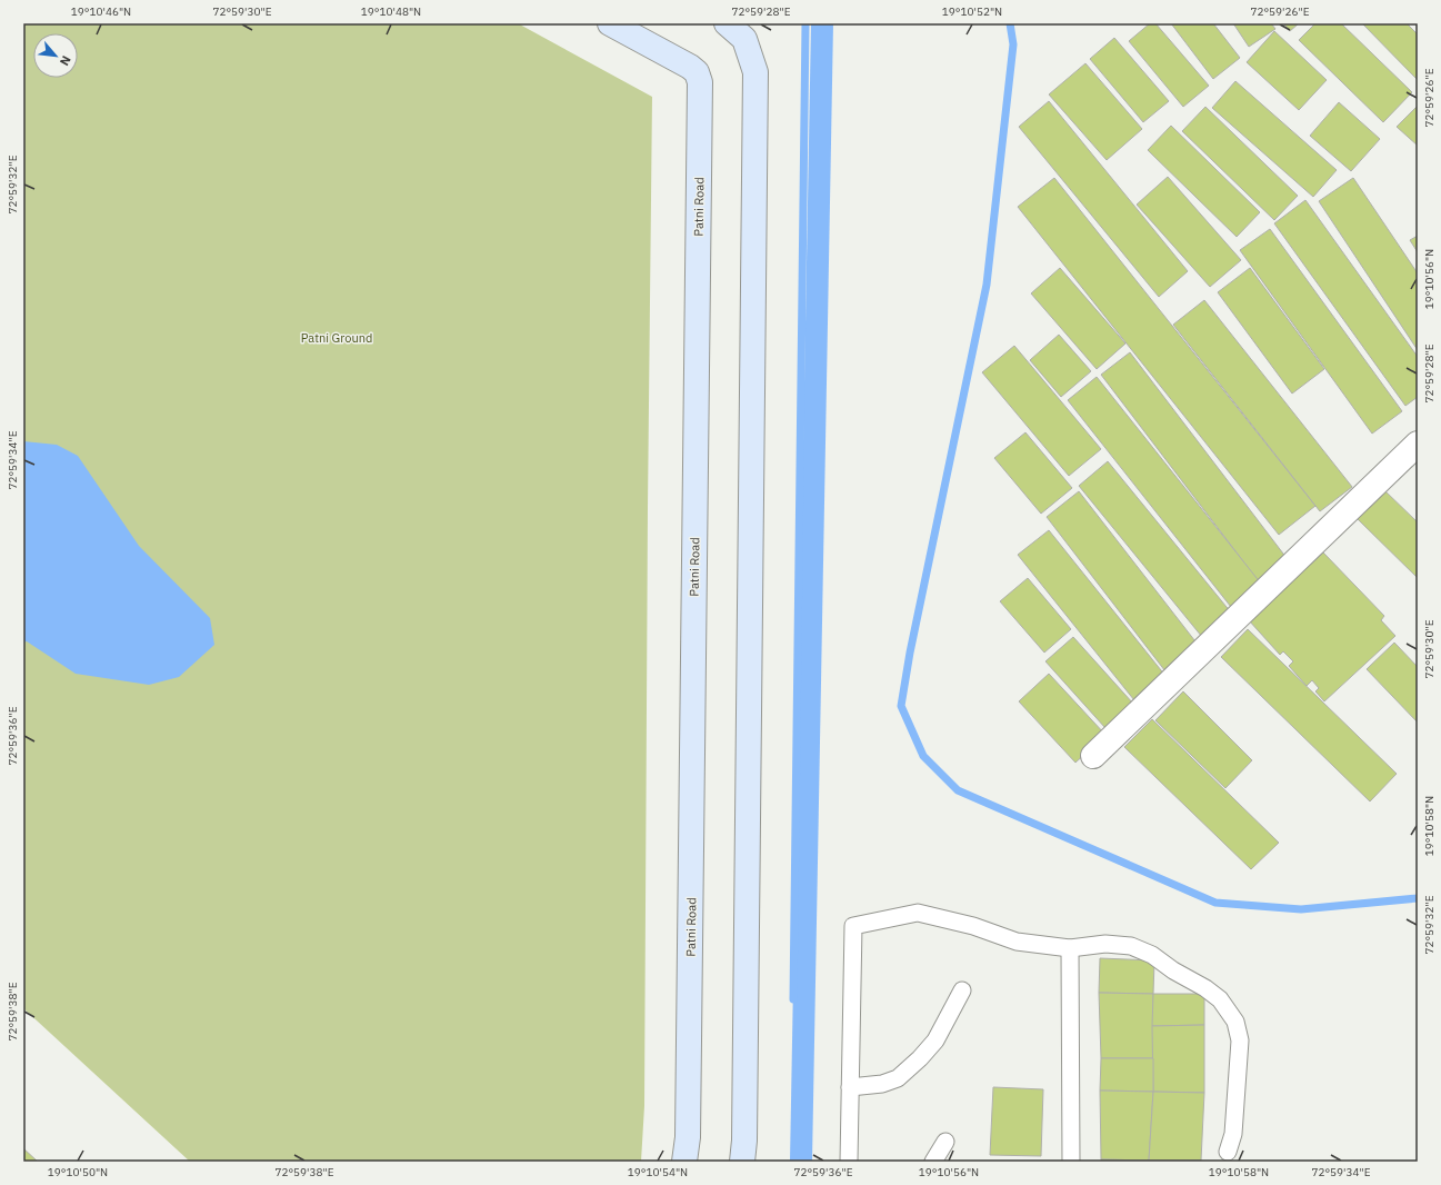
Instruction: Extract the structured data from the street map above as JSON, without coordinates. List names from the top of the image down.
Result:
{
  "streets": {
    "main road": ["Patni Road"]
  },
  "parks": ["Patni Ground"],
  "north": "bottom right",
  "coordinates": [
    "19°10'46\"N",
    "72°59'30\"E",
    "19°10'48\"N",
    "72°59'28\"E",
    "19°10'52\"N",
    "72°59'26\"E",
    "72°59'32\"E",
    "19°10'56\"N",
    "72°59'34\"E",
    "72°59'36\"E",
    "19°10'58\"N",
    "72°59'38\"E",
    "19°10'50\"N",
    "19°10'54\"N"
  ]
}
